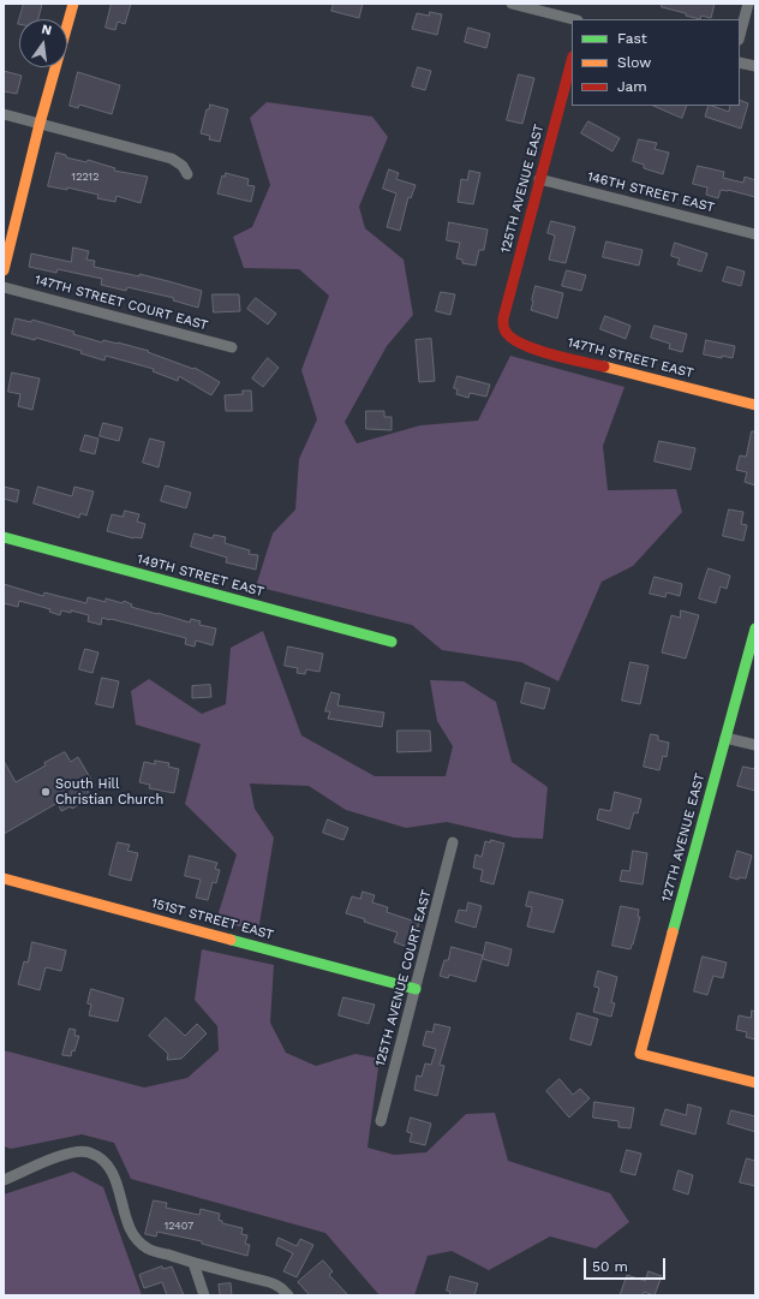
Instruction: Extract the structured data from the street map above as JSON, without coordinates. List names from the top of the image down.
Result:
{
  "streets": {
    "street": [
      "125TH AVENUE EAST",
      "146TH STREET EAST",
      "147TH STREET COURT EAST",
      "147TH STREET EAST",
      "149TH STREET EAST",
      "127TH AVENUE EAST",
      "151ST STREET EAST",
      "125TH AVENUE COURT EAST"
    ]
  },
  "crossings": [
    ["125TH AVENUE EAST", "146TH STREET EAST"],
    ["125TH AVENUE EAST", "147TH STREET EAST"],
    ["151ST STREET EAST", "125TH AVENUE COURT EAST"]
  ],
  "places": ["South Hill Christian Church"],
  "house_numbers": ["12212", "12407"],
  "legend": ["Fast", "Slow", "Jam"],
  "scale_bar": "50 m",
  "north": "top"
}
